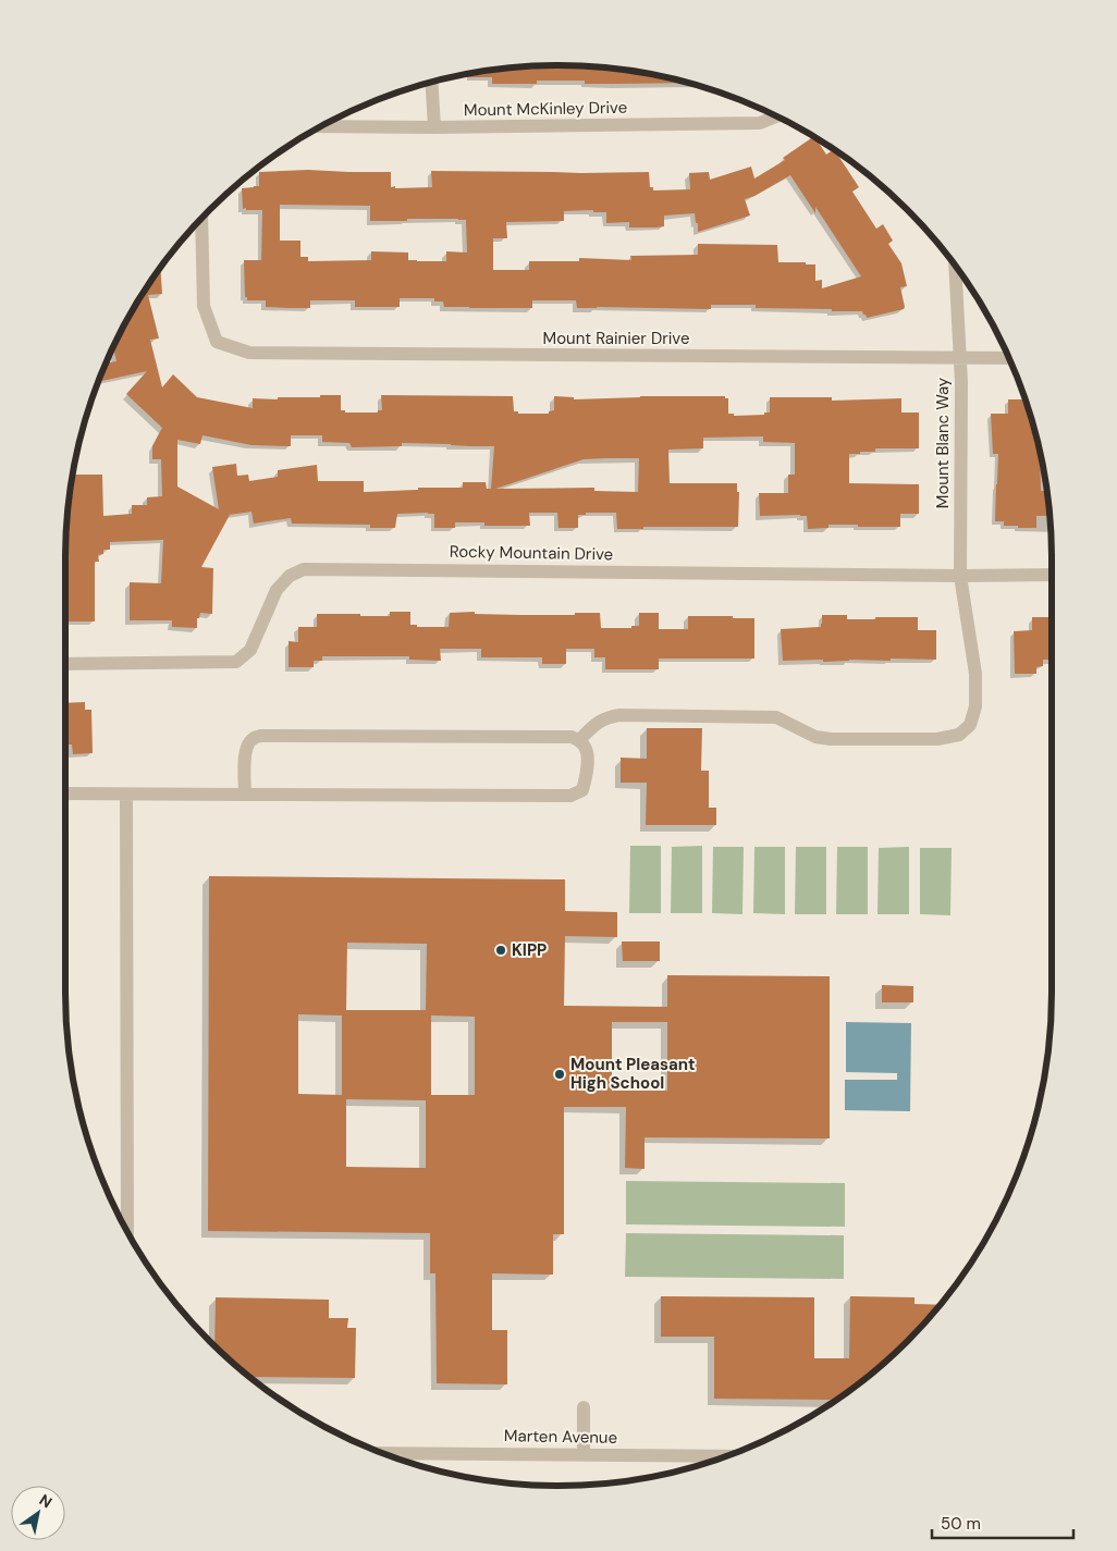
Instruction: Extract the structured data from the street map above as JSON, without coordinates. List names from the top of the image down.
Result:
{
  "streets": {
    "street": [
      "Mount McKinley Drive",
      "Mount Rainier Drive",
      "Mount Blanc Way",
      "Rocky Mountain Drive",
      "Marten Avenue"
    ]
  },
  "crossings": [
    ["Mount Rainier Drive", "Mount Blanc Way"],
    ["Mount Blanc Way", "Rocky Mountain Drive"]
  ],
  "places": ["KIPP", "Mount Pleasant High School"],
  "scale_bar": "50 m",
  "north": "top right"
}
